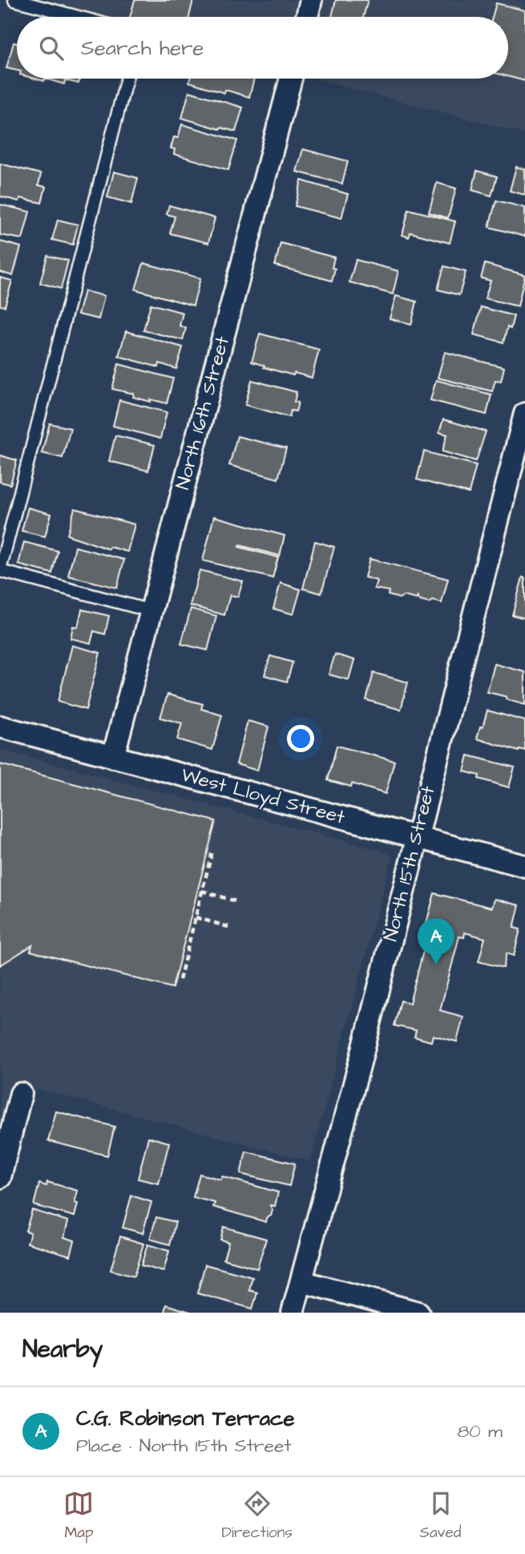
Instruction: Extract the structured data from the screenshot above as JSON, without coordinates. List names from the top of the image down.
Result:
{
  "streets": {
    "street": ["North 16th Street", "West Lloyd Street", "North 15th Street"]
  },
  "crossings": [
    ["North 16th Street", "West Lloyd Street"],
    ["West Lloyd Street", "North 15th Street"]
  ],
  "page": {
    "search": "Search here",
    "pins": "A",
    "heading": "Nearby",
    "list": [
      {
        "mark": "A",
        "name": "C.G. Robinson Terrace",
        "note": "Place · North 15th Street",
        "value": "80 m"
      }
    ],
    "nav": ["Map", "Directions", "Saved"]
  }
}
